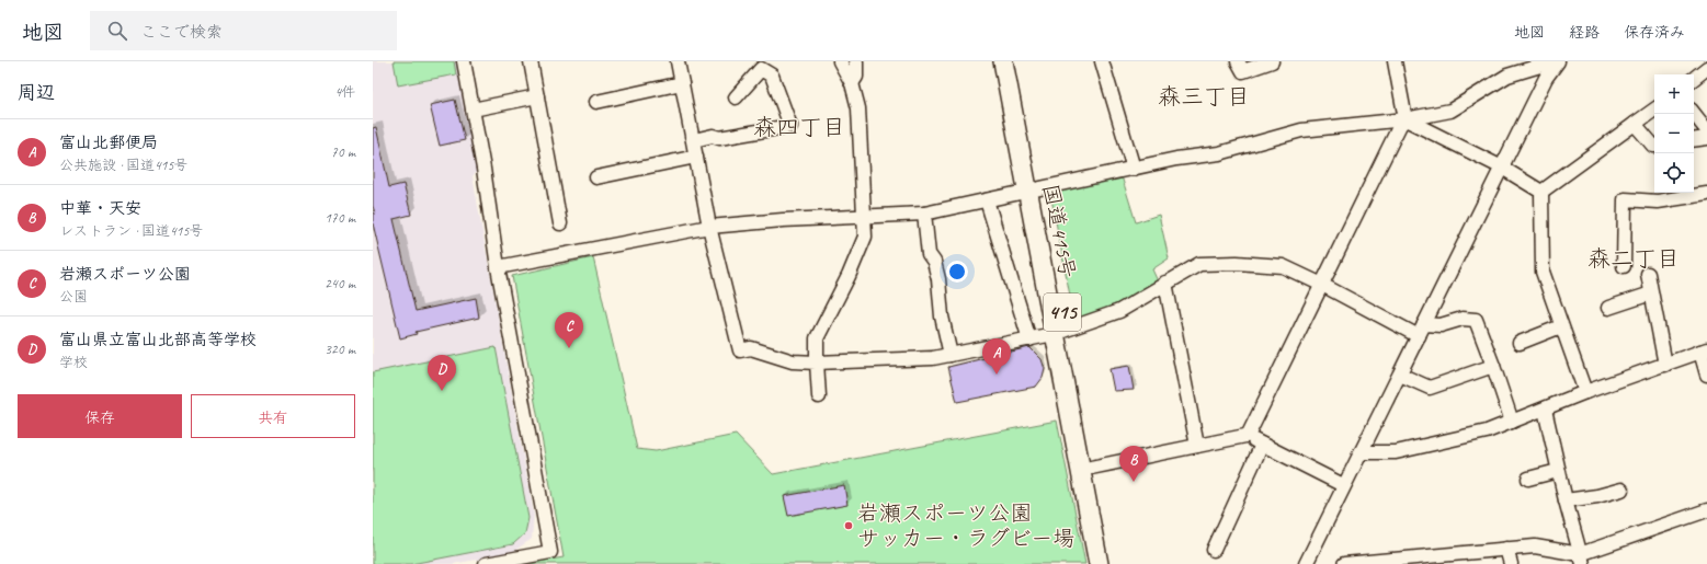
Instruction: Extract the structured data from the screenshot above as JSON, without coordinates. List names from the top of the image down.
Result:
{
  "streets": {
    "highway": ["国道415号", "415"]
  },
  "districts": ["森三丁目", "森四丁目", "森二丁目"],
  "places": ["岩瀬スポーツ公園 サッカー・ラグビー場"],
  "page": {
    "header": "地図",
    "search": "ここで検索",
    "nav": ["地図", "経路", "保存済み"],
    "heading": ["周辺", "4件"],
    "map_buttons": ["+", "−"],
    "list": [
      {
        "mark": "A",
        "name": "富山北郵便局",
        "note": "公共施設 · 国道415号",
        "value": "70 m"
      },
      {
        "mark": "B",
        "name": "中華・天安",
        "note": "レストラン · 国道415号",
        "value": "170 m"
      },
      {
        "mark": "C",
        "name": "岩瀬スポーツ公園",
        "note": "公園",
        "value": "240 m"
      },
      {
        "mark": "D",
        "name": "富山県立富山北部高等学校",
        "note": "学校",
        "value": "320 m"
      }
    ],
    "pins": [
      "C",
      "A",
      "D",
      "B"
    ],
    "buttons": ["保存", "共有"]
  }
}
